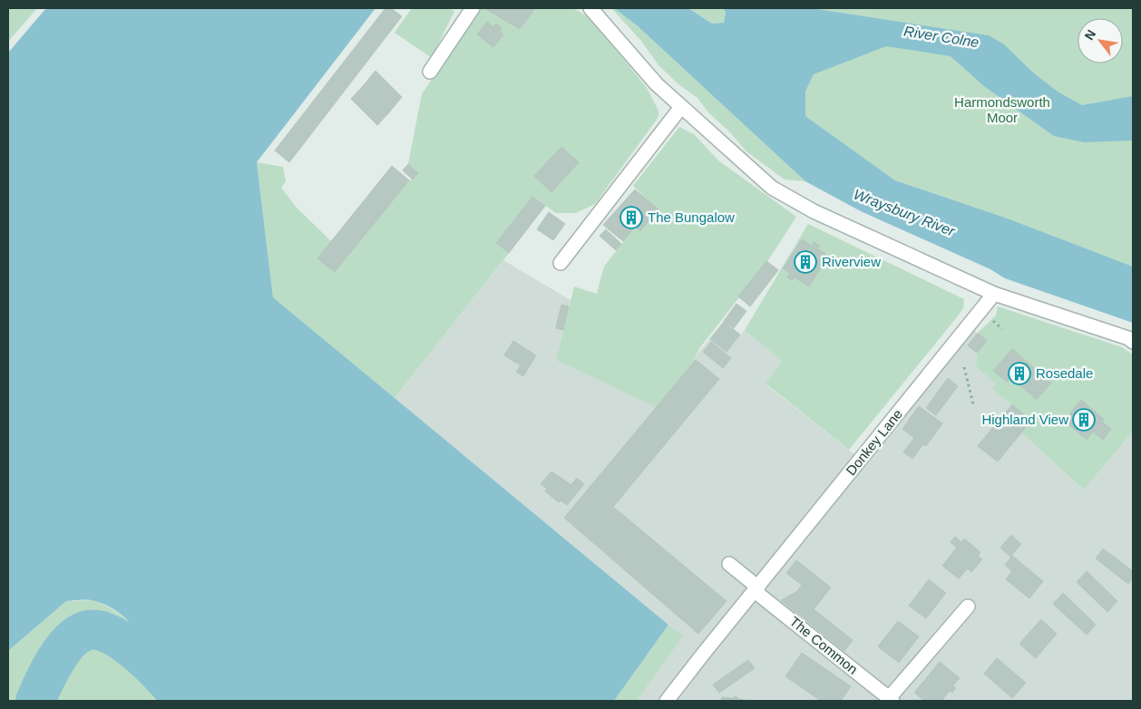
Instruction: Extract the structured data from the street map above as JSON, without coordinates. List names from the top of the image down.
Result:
{
  "streets": {
    "street": ["Donkey Lane", "The Common"]
  },
  "crossings": [
    ["Donkey Lane", "The Common"]
  ],
  "water": ["River Colne", "Wraysbury River"],
  "parks": ["Harmondsworth Moor"],
  "places": {
    "building": [
      "The Bungalow",
      "Riverview",
      "Rosedale",
      "Highland View"
    ]
  },
  "north": "top left"
}
